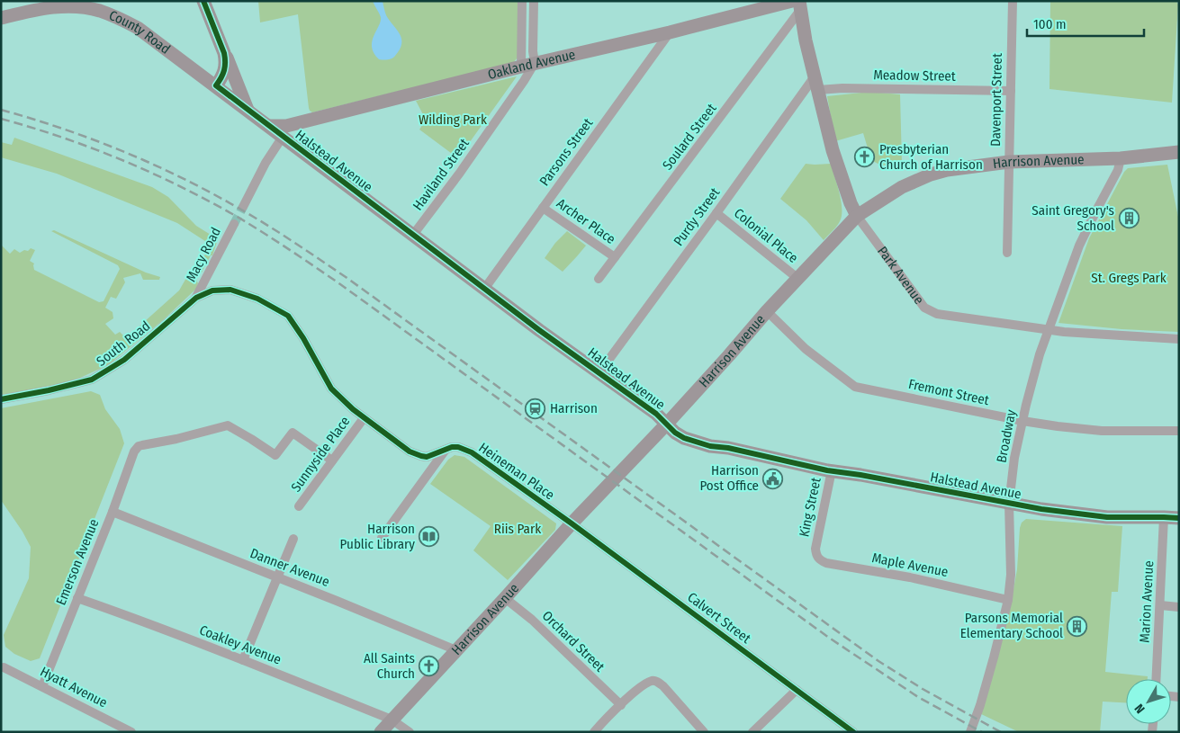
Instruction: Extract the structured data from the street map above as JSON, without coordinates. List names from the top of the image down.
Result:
{
  "streets": {
    "street": [
      "County Road",
      "Oakland Avenue",
      "Meadow Street",
      "Davenport Street",
      "Soulard Street",
      "Parsons Street",
      "Halstead Avenue",
      "Harrison Avenue",
      "Haviland Street",
      "Purdy Street",
      "Archer Place",
      "Colonial Place",
      "Macy Road",
      "Park Avenue",
      "South Road",
      "Fremont Street",
      "Broadway",
      "Sunnyside Place",
      "Heineman Place",
      "King Street",
      "Emerson Avenue",
      "Maple Avenue",
      "Danner Avenue",
      "Marion Avenue",
      "Calvert Street",
      "Orchard Street",
      "Coakley Avenue",
      "Hyatt Avenue"
    ]
  },
  "crossings": [
    ["County Road", "Halstead Avenue"],
    ["Oakland Avenue", "Soulard Street"],
    ["Oakland Avenue", "Parsons Street"],
    ["Oakland Avenue", "Halstead Avenue"],
    ["Oakland Avenue", "Haviland Street"],
    ["Oakland Avenue", "Park Avenue"],
    ["Meadow Street", "Davenport Street"],
    ["Meadow Street", "Park Avenue"],
    ["Davenport Street", "Harrison Avenue"],
    ["Soulard Street", "Archer Place"],
    ["Soulard Street", "Park Avenue"],
    ["Parsons Street", "Halstead Avenue"],
    ["Parsons Street", "Archer Place"],
    ["Halstead Avenue", "Harrison Avenue"],
    ["Halstead Avenue", "Haviland Street"],
    ["Halstead Avenue", "Purdy Street"],
    ["Halstead Avenue", "Broadway"],
    ["Halstead Avenue", "King Street"],
    ["Halstead Avenue", "Marion Avenue"],
    ["Harrison Avenue", "Colonial Place"],
    ["Harrison Avenue", "Park Avenue"],
    ["Harrison Avenue", "Fremont Street"],
    ["Harrison Avenue", "Broadway"],
    ["Harrison Avenue", "Heineman Place"],
    ["Harrison Avenue", "Danner Avenue"],
    ["Harrison Avenue", "Calvert Street"],
    ["Harrison Avenue", "Orchard Street"],
    ["Harrison Avenue", "Coakley Avenue"],
    ["Purdy Street", "Colonial Place"],
    ["Purdy Street", "Park Avenue"],
    ["Macy Road", "South Road"],
    ["Park Avenue", "Broadway"],
    ["Fremont Street", "Broadway"],
    ["Broadway", "Maple Avenue"],
    ["Sunnyside Place", "Emerson Avenue"],
    ["Heineman Place", "Calvert Street"],
    ["King Street", "Maple Avenue"],
    ["Emerson Avenue", "Danner Avenue"],
    ["Emerson Avenue", "Coakley Avenue"],
    ["Emerson Avenue", "Hyatt Avenue"]
  ],
  "parks": ["Wilding Park", "St. Gregs Park", "Riis Park"],
  "places": {
    "church": ["Presbyterian Church of Harrison", "All Saints Church"],
    "building": ["Saint Gregory's School", "Parsons Memorial Elementary School"],
    "station": ["Harrison"],
    "public building": ["Harrison Post Office"],
    "library": ["Harrison Public Library"]
  },
  "scale_bar": "100 m",
  "north": "bottom left"
}
